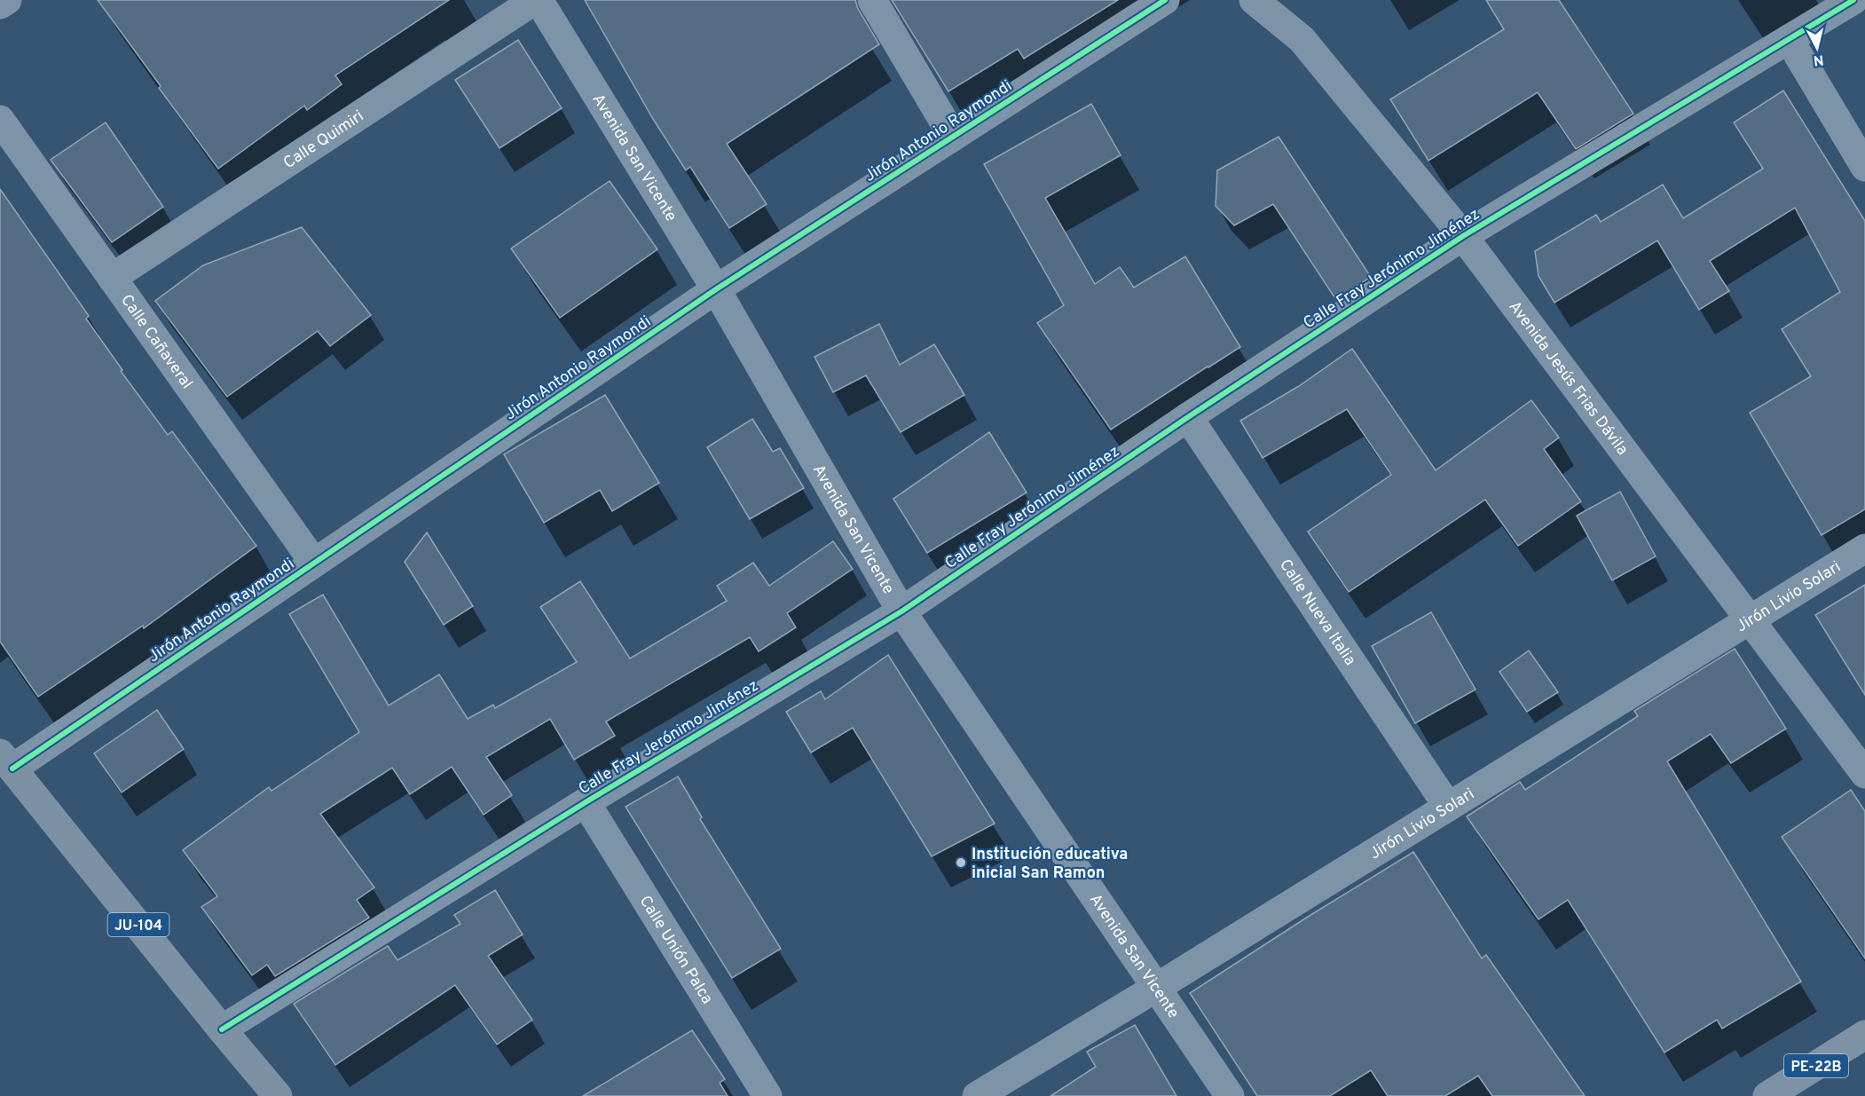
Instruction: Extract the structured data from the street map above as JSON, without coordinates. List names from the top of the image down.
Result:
{
  "streets": {
    "highway": ["PE-22B"],
    "main road": ["JU-104"],
    "street": [
      "Jirón Antonio Raymondi",
      "Calle Quimiri",
      "Avenida San Vicente",
      "Calle Fray Jerónimo Jiménez",
      "Calle Cañaveral",
      "Avenida Jesús Frias Dávila",
      "Jirón Livio Solari",
      "Calle Nueva Italia",
      "Calle Unión Palca"
    ]
  },
  "crossings": [
    ["Jirón Antonio Raymondi", "Avenida San Vicente"],
    ["Jirón Antonio Raymondi", "Calle Cañaveral"],
    ["Jirón Antonio Raymondi", "JU-104"],
    ["Calle Quimiri", "Avenida San Vicente"],
    ["Calle Quimiri", "Calle Cañaveral"],
    ["Avenida San Vicente", "Calle Fray Jerónimo Jiménez"],
    ["Avenida San Vicente", "Jirón Livio Solari"],
    ["Calle Fray Jerónimo Jiménez", "Avenida Jesús Frias Dávila"],
    ["Calle Fray Jerónimo Jiménez", "Calle Nueva Italia"],
    ["Calle Fray Jerónimo Jiménez", "JU-104"],
    ["Calle Fray Jerónimo Jiménez", "Calle Unión Palca"],
    ["Avenida Jesús Frias Dávila", "Jirón Livio Solari"],
    ["Jirón Livio Solari", "Calle Nueva Italia"]
  ],
  "places": ["Institución educativa inicial San Ramon"],
  "north": "bottom"
}
